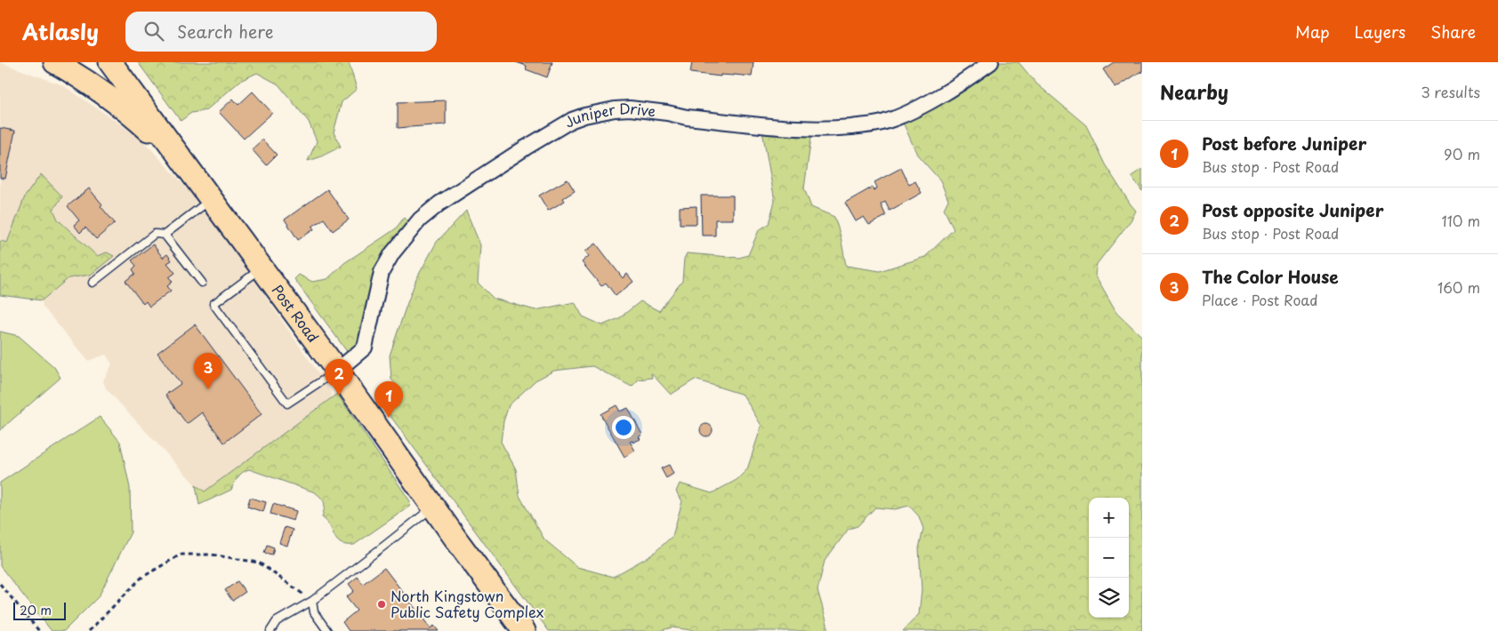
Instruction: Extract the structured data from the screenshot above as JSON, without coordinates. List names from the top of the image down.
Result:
{
  "streets": {
    "main road": ["Post Road"],
    "street": ["Juniper Drive"]
  },
  "crossings": [
    ["Juniper Drive", "Post Road"]
  ],
  "places": ["North Kingstown Public Safety Complex"],
  "scale_bar": "20 m",
  "page": {
    "header": "Atlasly",
    "search": "Search here",
    "nav": ["Map", "Layers", "Share"],
    "heading": ["Nearby", "3 results"],
    "list": [
      {
        "mark": "1",
        "name": "Post before Juniper",
        "note": "Bus stop · Post Road",
        "value": "90 m"
      },
      {
        "mark": "2",
        "name": "Post opposite Juniper",
        "note": "Bus stop · Post Road",
        "value": "110 m"
      },
      {
        "mark": "3",
        "name": "The Color House",
        "note": "Place · Post Road",
        "value": "160 m"
      }
    ],
    "pins": ["3", "2", "1"],
    "map_buttons": ["+", "−"],
    "scale": "20 m"
  }
}
